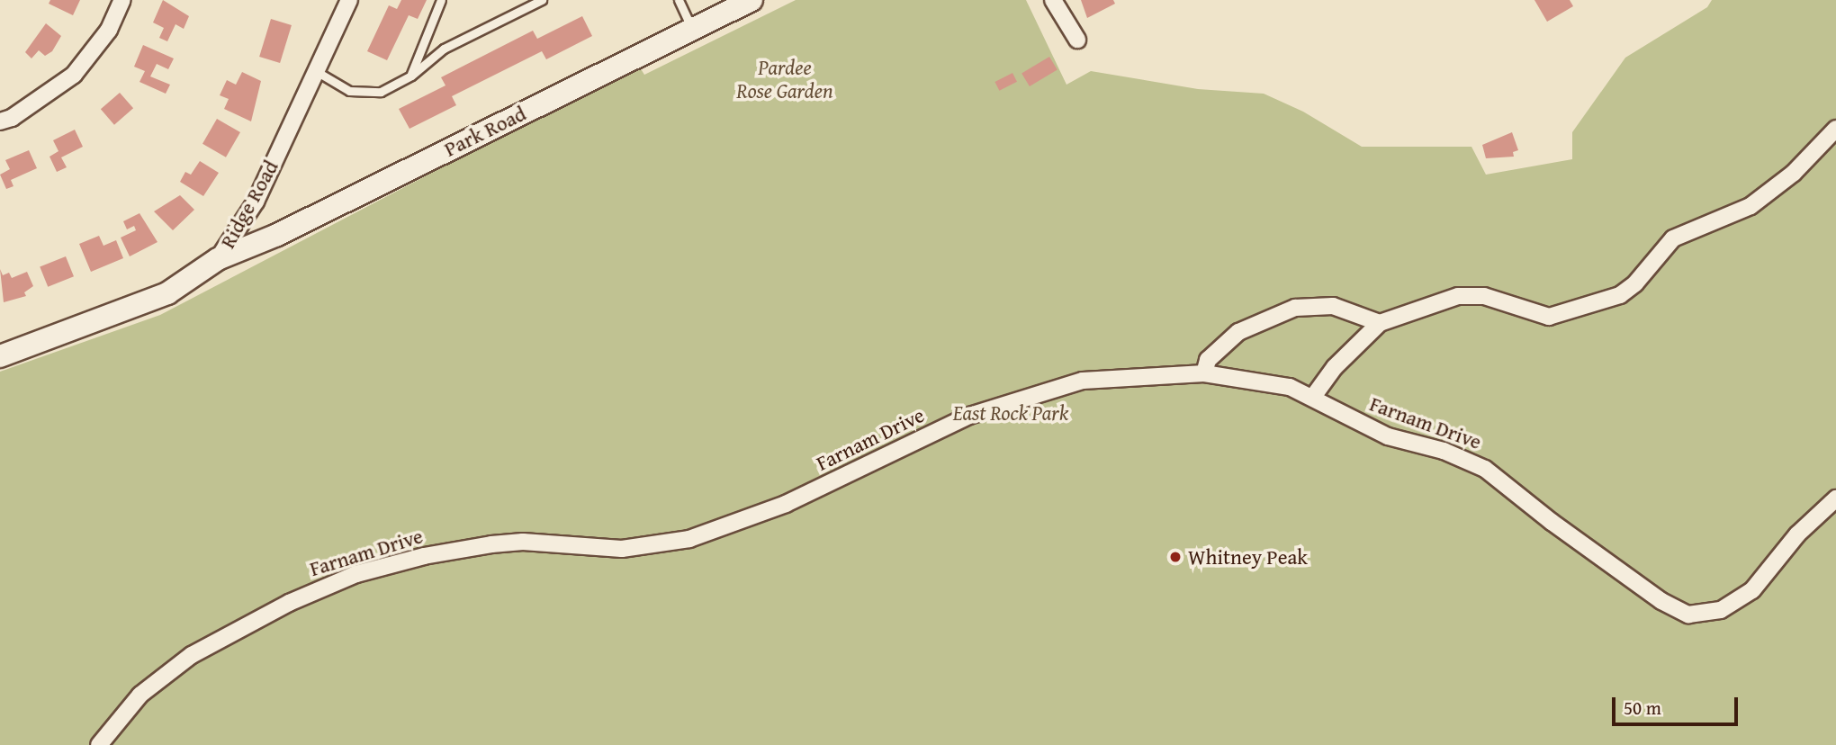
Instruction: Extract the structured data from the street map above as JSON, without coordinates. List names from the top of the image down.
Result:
{
  "streets": {
    "main road": ["Park Road", "Ridge Road"],
    "street": ["Farnam Drive"]
  },
  "crossings": [
    ["Park Road", "Ridge Road"]
  ],
  "parks": ["Pardee Rose Garden", "East Rock Park"],
  "places": ["Whitney Peak"],
  "scale_bar": "50 m"
}
